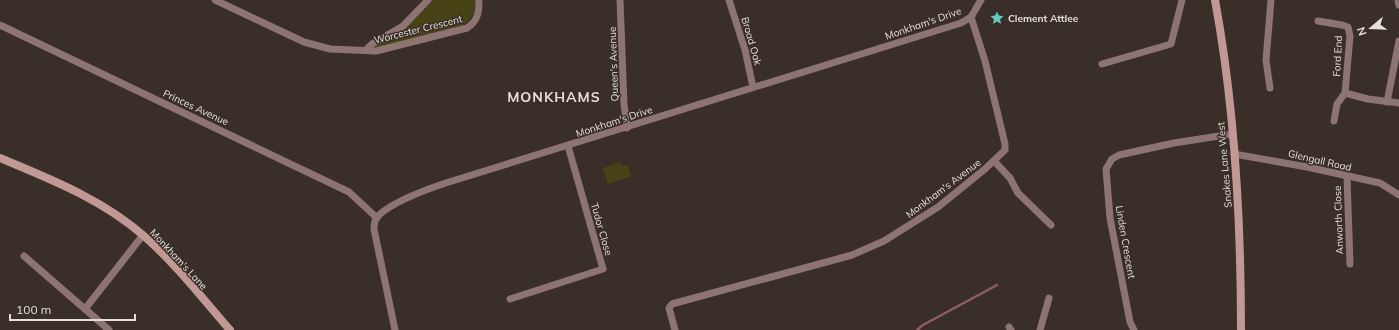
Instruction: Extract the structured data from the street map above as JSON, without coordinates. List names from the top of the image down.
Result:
{
  "streets": {
    "street": [
      "Monkham's Drive",
      "Worcester Crescent",
      "Broad Oak",
      "Ford End",
      "Queen's Avenue",
      "Princes Avenue",
      "Glengall Road",
      "Snakes Lane West",
      "Monkham's Avenue",
      "Anworth Close",
      "Tudor Close",
      "Linden Crescent",
      "Monkham's Lane"
    ]
  },
  "crossings": [
    ["Monkham's Drive", "Broad Oak"],
    ["Monkham's Drive", "Queen's Avenue"],
    ["Monkham's Drive", "Princes Avenue"],
    ["Monkham's Drive", "Monkham's Avenue"],
    ["Monkham's Drive", "Tudor Close"],
    ["Glengall Road", "Snakes Lane West"],
    ["Glengall Road", "Anworth Close"],
    ["Snakes Lane West", "Linden Crescent"]
  ],
  "districts": ["MONKHAMS"],
  "places": {
    "place": ["Clement Attlee"]
  },
  "scale_bar": "100 m",
  "north": "left"
}
